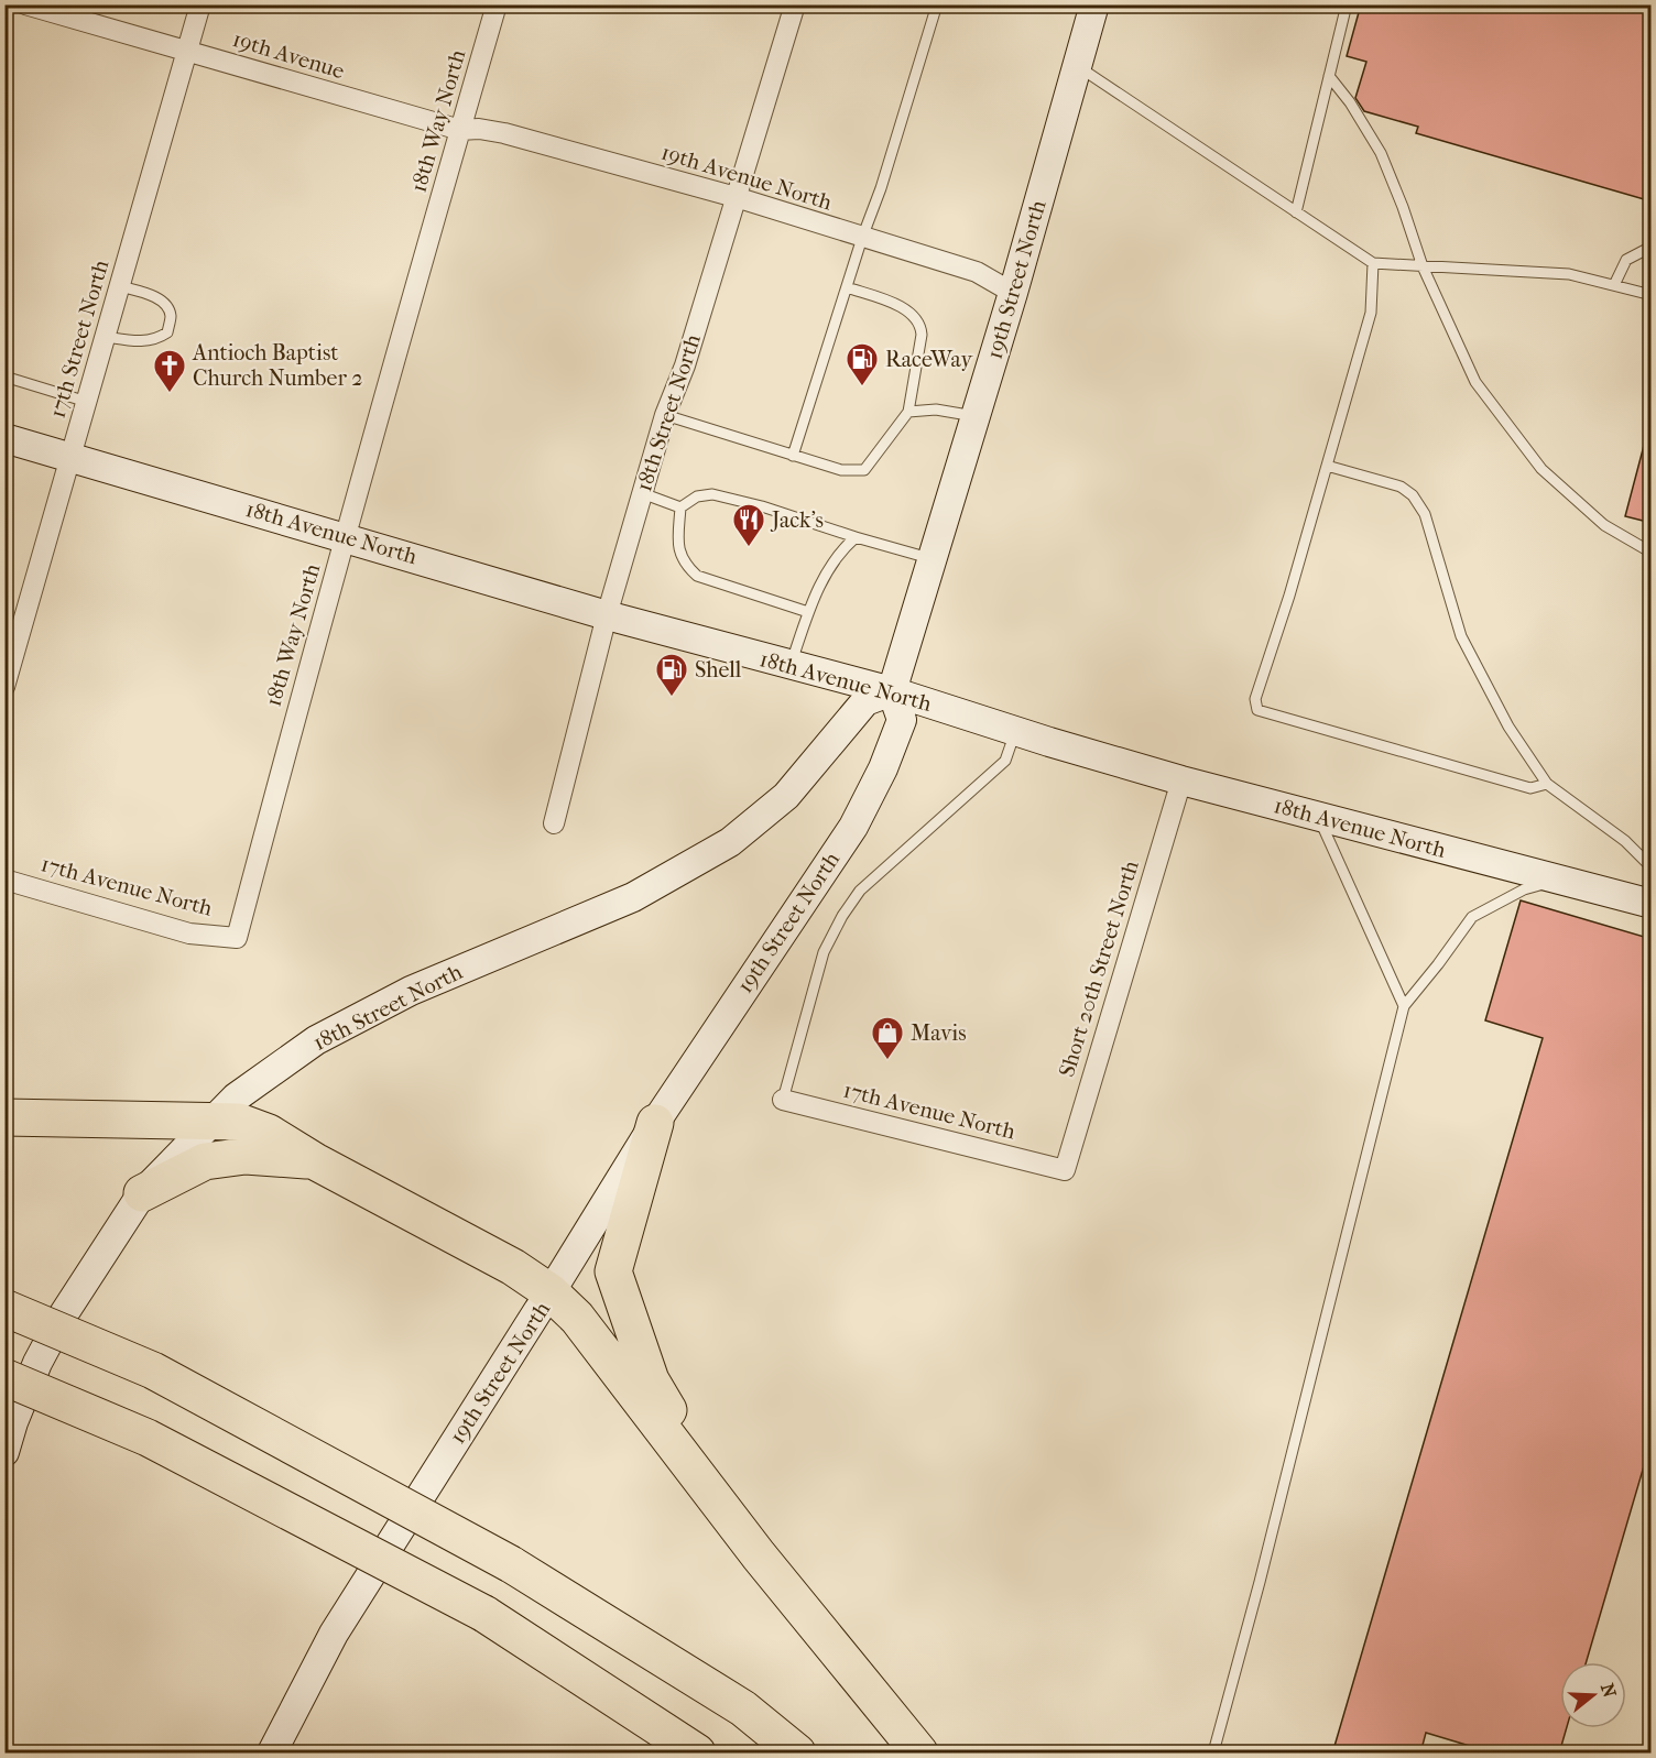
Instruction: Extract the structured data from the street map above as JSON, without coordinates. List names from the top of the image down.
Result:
{
  "streets": {
    "main road": ["19th Street North", "18th Street North", "18th Avenue North"],
    "street": [
      "19th Avenue",
      "18th Way North",
      "19th Avenue North",
      "17th Street North",
      "17th Avenue North",
      "Short 20th Street North"
    ]
  },
  "crossings": [
    ["19th Avenue", "18th Way North"],
    ["19th Avenue", "19th Avenue North"],
    ["19th Avenue", "17th Street North"],
    ["18th Way North", "19th Avenue North"],
    ["18th Way North", "18th Avenue North"],
    ["18th Way North", "17th Avenue North"],
    ["19th Avenue North", "19th Street North"],
    ["19th Avenue North", "18th Street North"],
    ["19th Street North", "18th Street North"],
    ["19th Street North", "18th Avenue North"],
    ["17th Street North", "18th Avenue North"],
    ["18th Street North", "18th Avenue North"],
    ["18th Avenue North", "Short 20th Street North"],
    ["17th Avenue North", "Short 20th Street North"]
  ],
  "places": {
    "fuel station": ["RaceWay", "Shell"],
    "church": ["Antioch Baptist Church Number 2"],
    "restaurant": ["Jack's"],
    "shop": ["Mavis"]
  },
  "north": "right"
}
